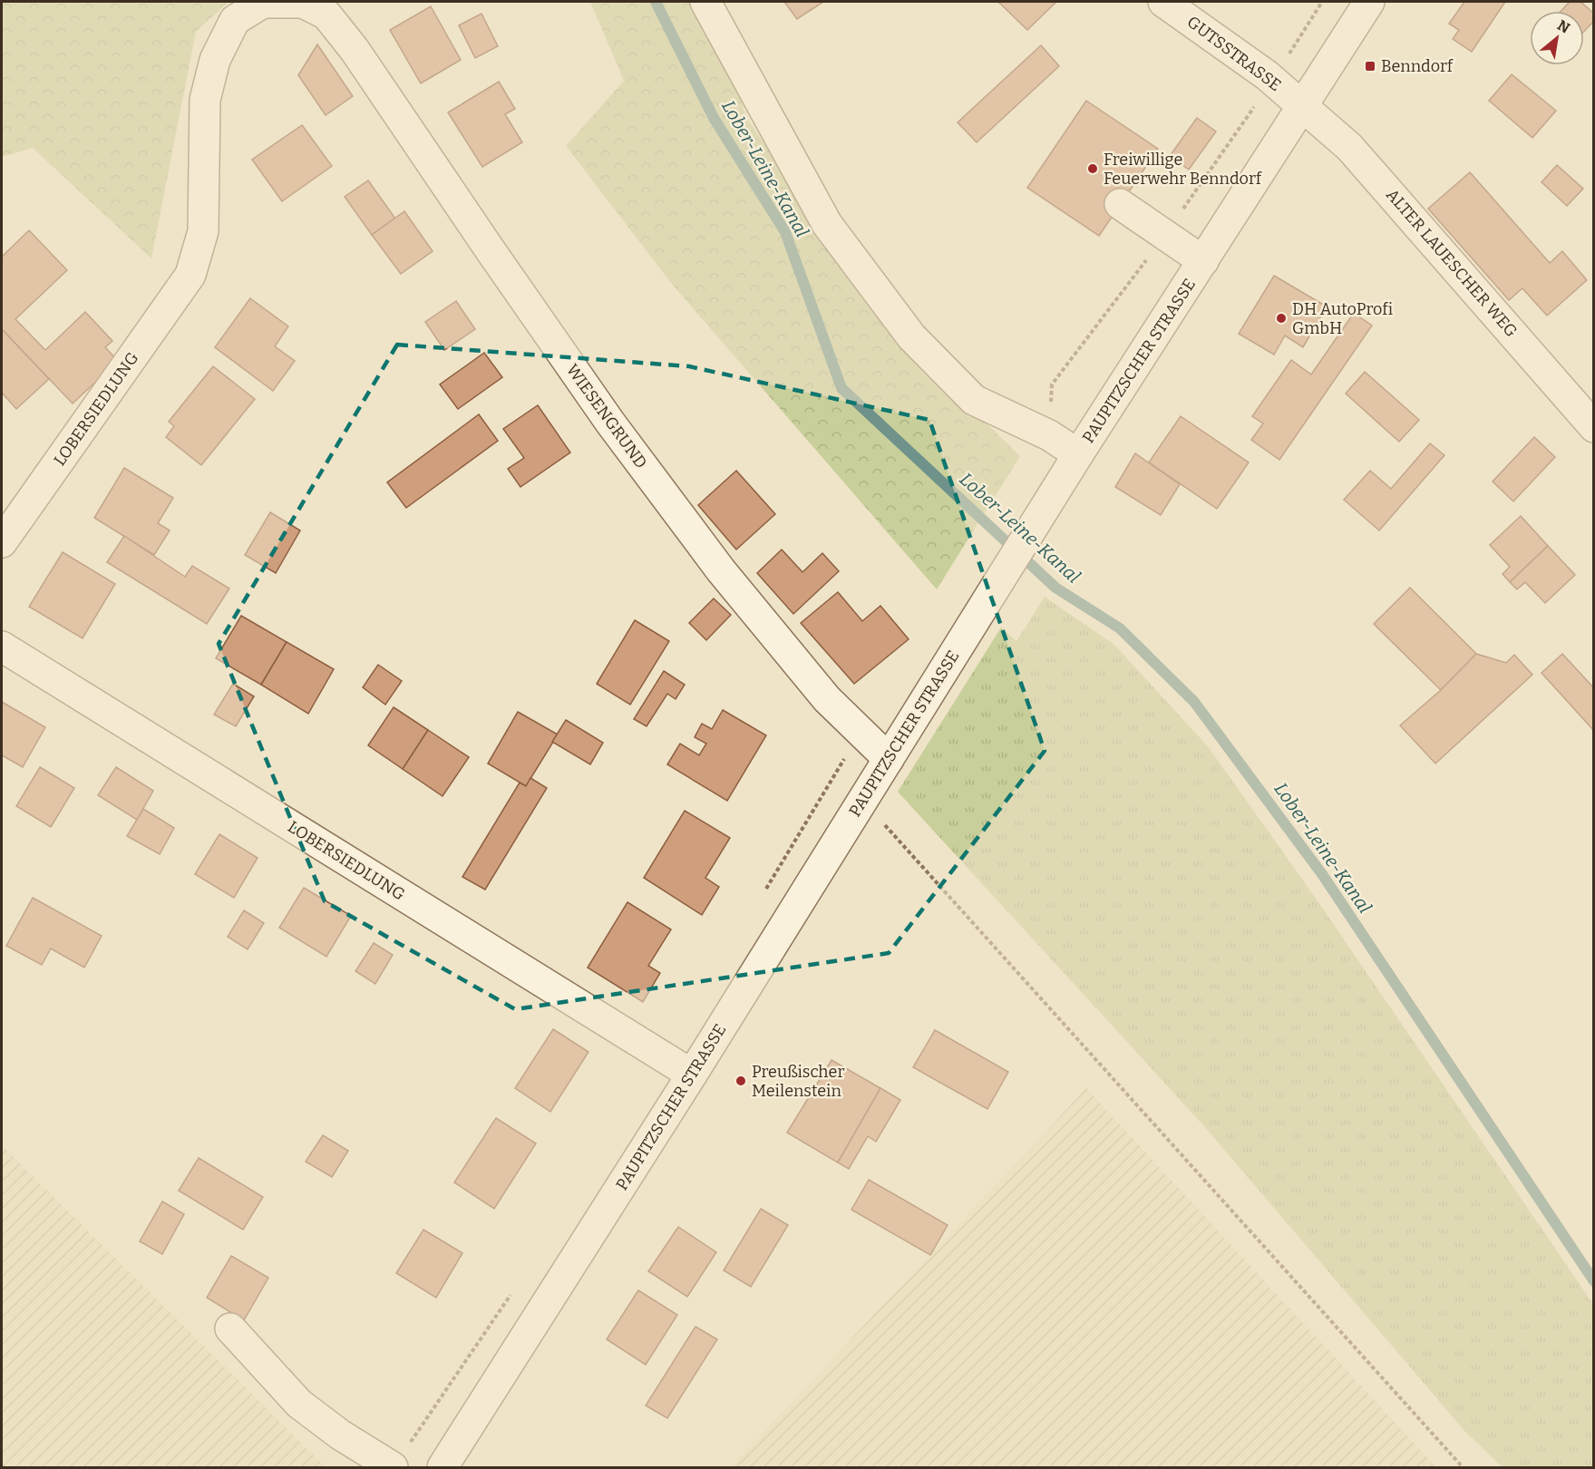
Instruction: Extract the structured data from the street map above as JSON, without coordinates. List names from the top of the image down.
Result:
{
  "streets": {
    "street": [
      "GUTSSTRASSE",
      "ALTER LAUESCHER WEG",
      "PAUPITZSCHER STRASSE",
      "LOBERSIEDLUNG",
      "WIESENGRUND"
    ]
  },
  "crossings": [
    ["GUTSSTRASSE", "ALTER LAUESCHER WEG"],
    ["GUTSSTRASSE", "PAUPITZSCHER STRASSE"],
    ["ALTER LAUESCHER WEG", "PAUPITZSCHER STRASSE"],
    ["PAUPITZSCHER STRASSE", "LOBERSIEDLUNG"],
    ["PAUPITZSCHER STRASSE", "WIESENGRUND"],
    ["LOBERSIEDLUNG", "WIESENGRUND"]
  ],
  "water": ["Lober-Leine-Kanal"],
  "places": {
    "transit": ["Benndorf"],
    "other": ["Freiwillige Feuerwehr Benndorf", "DH AutoProfi GmbH", "Preußischer Meilenstein"]
  },
  "north": "top right"
}
